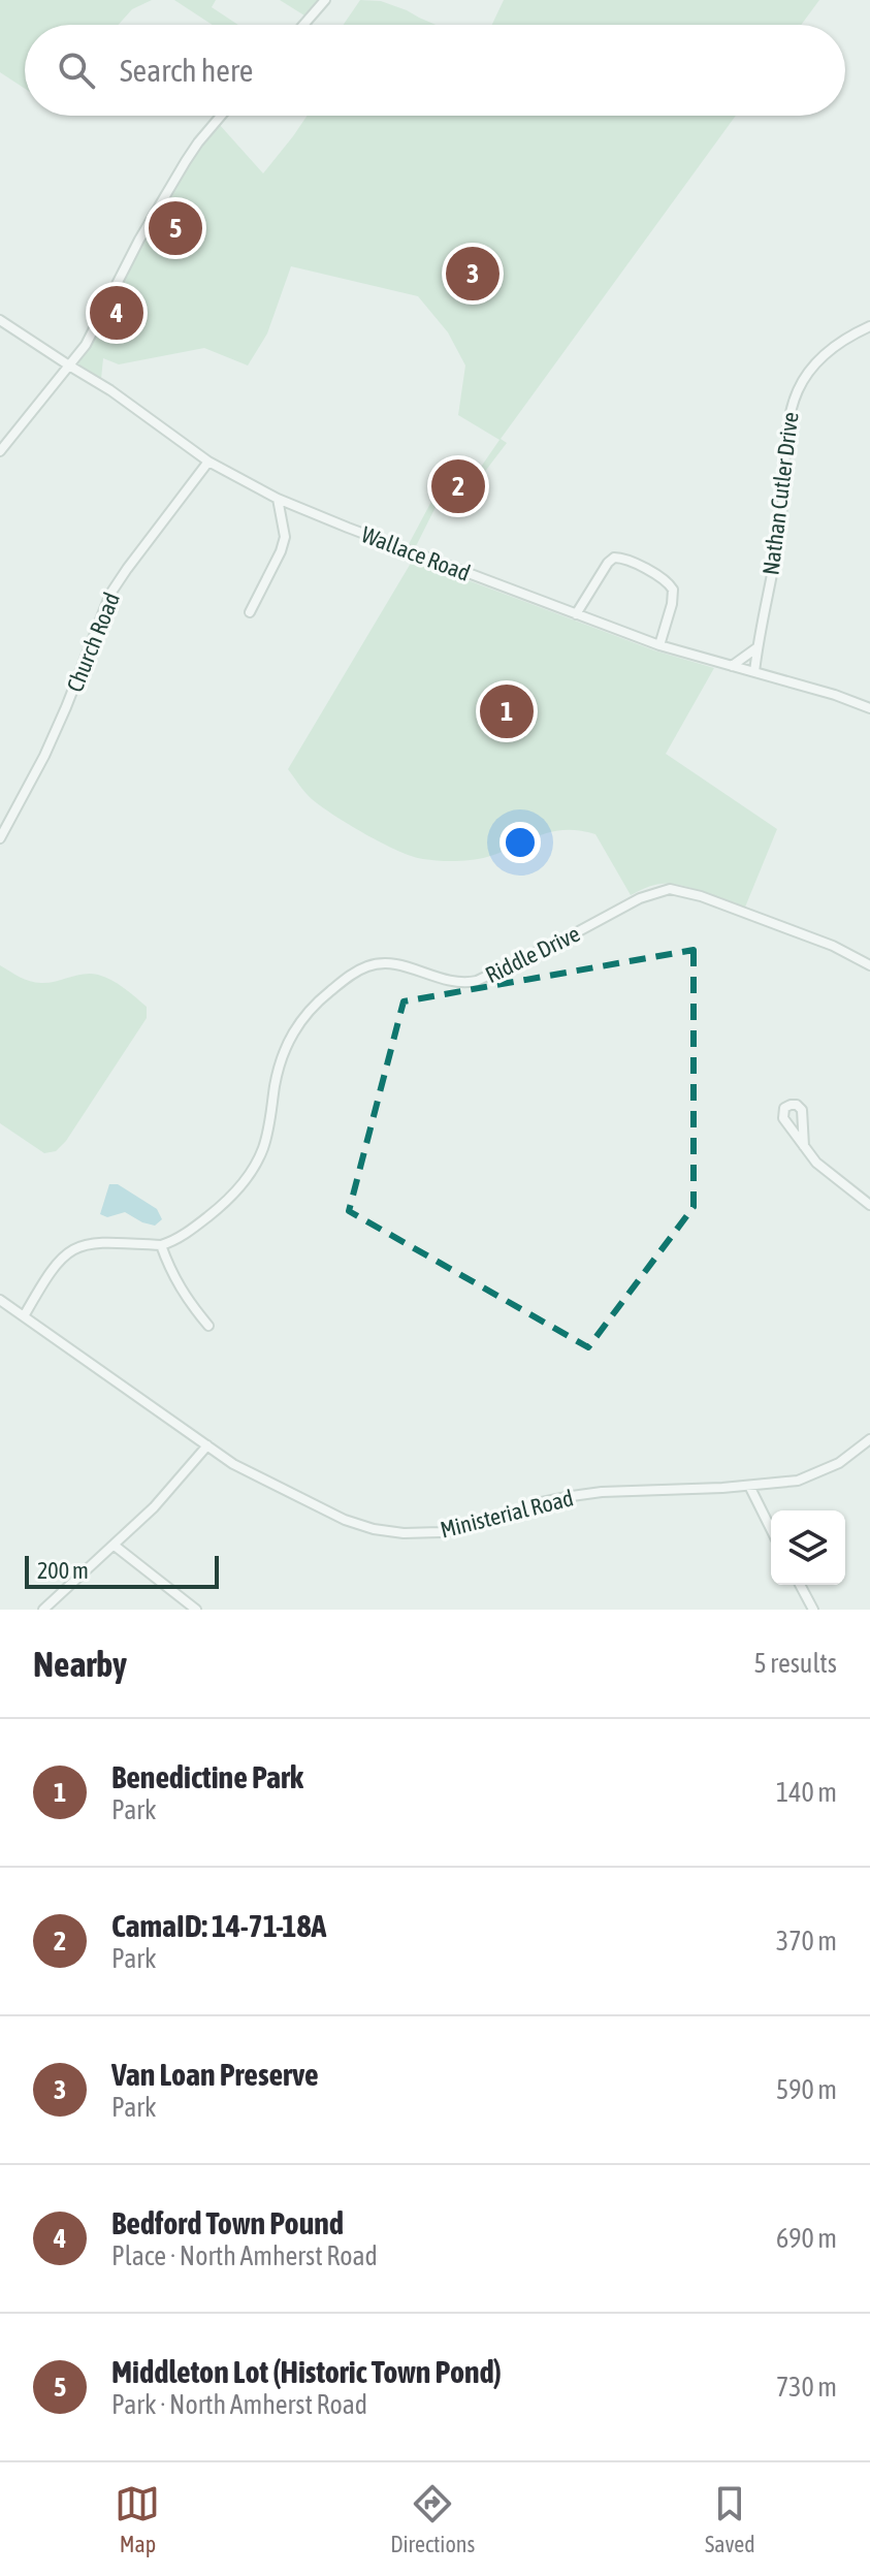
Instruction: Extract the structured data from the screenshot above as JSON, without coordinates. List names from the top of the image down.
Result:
{
  "streets": {
    "street": [
      "Nathan Cutler Drive",
      "Wallace Road",
      "Church Road",
      "Riddle Drive",
      "Ministerial Road"
    ]
  },
  "crossings": [
    ["Nathan Cutler Drive", "Wallace Road"],
    ["Wallace Road", "Church Road"]
  ],
  "scale_bar": "200 m",
  "page": {
    "search": "Search here",
    "pins": [
      "5",
      "3",
      "4",
      "2",
      "1"
    ],
    "scale": "200 m",
    "heading": ["Nearby", "5 results"],
    "list": [
      {
        "mark": "1",
        "name": "Benedictine Park",
        "note": "Park",
        "value": "140 m"
      },
      {
        "mark": "2",
        "name": "CamaID: 14-71-18A",
        "note": "Park",
        "value": "370 m"
      },
      {
        "mark": "3",
        "name": "Van Loan Preserve",
        "note": "Park",
        "value": "590 m"
      },
      {
        "mark": "4",
        "name": "Bedford Town Pound",
        "note": "Place · North Amherst Road",
        "value": "690 m"
      },
      {
        "mark": "5",
        "name": "Middleton Lot (Historic Town Pond)",
        "note": "Park · North Amherst Road",
        "value": "730 m"
      }
    ],
    "nav": ["Map", "Directions", "Saved"]
  }
}
